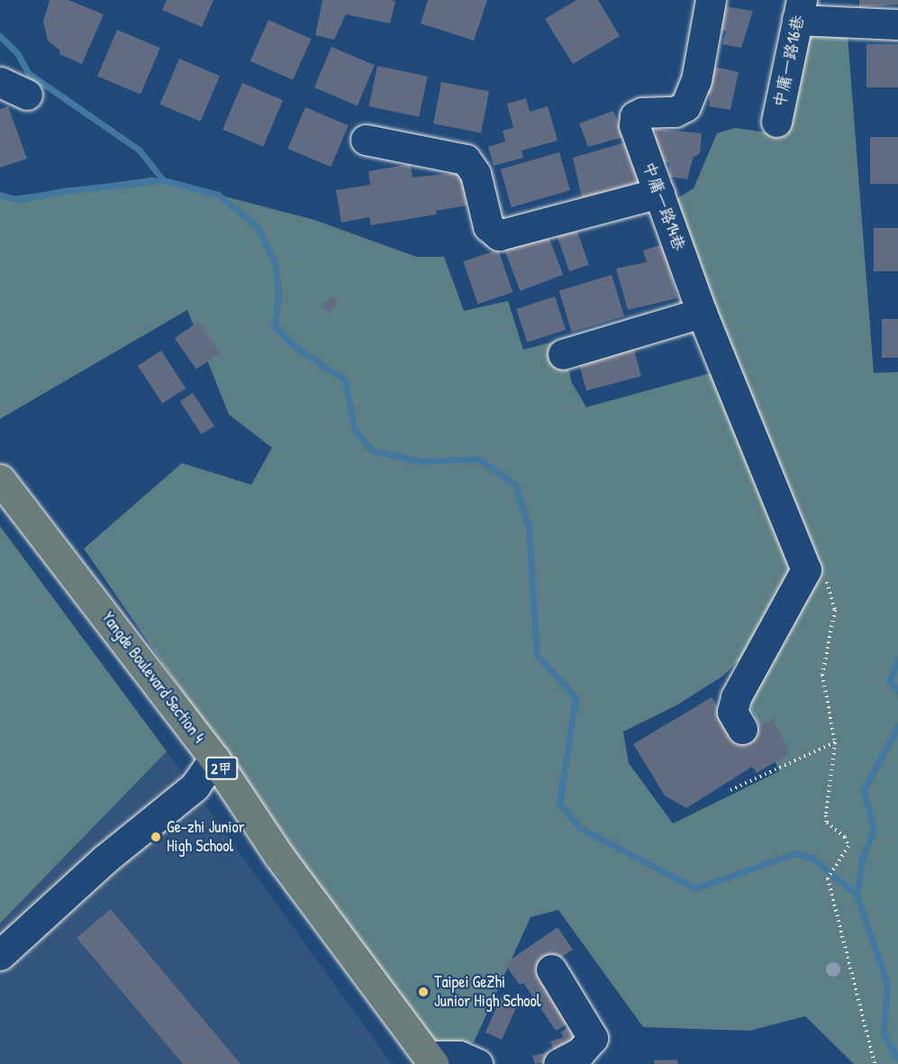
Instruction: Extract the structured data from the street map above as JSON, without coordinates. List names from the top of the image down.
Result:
{
  "streets": {
    "main road": ["Yangde Boulevard Section 4", "2甲"],
    "street": ["中庸一路16巷", "中庸一路14巷"]
  },
  "places": ["Ge-zhi Junior High School", "Taipei GeZhi Junior High School"]
}
